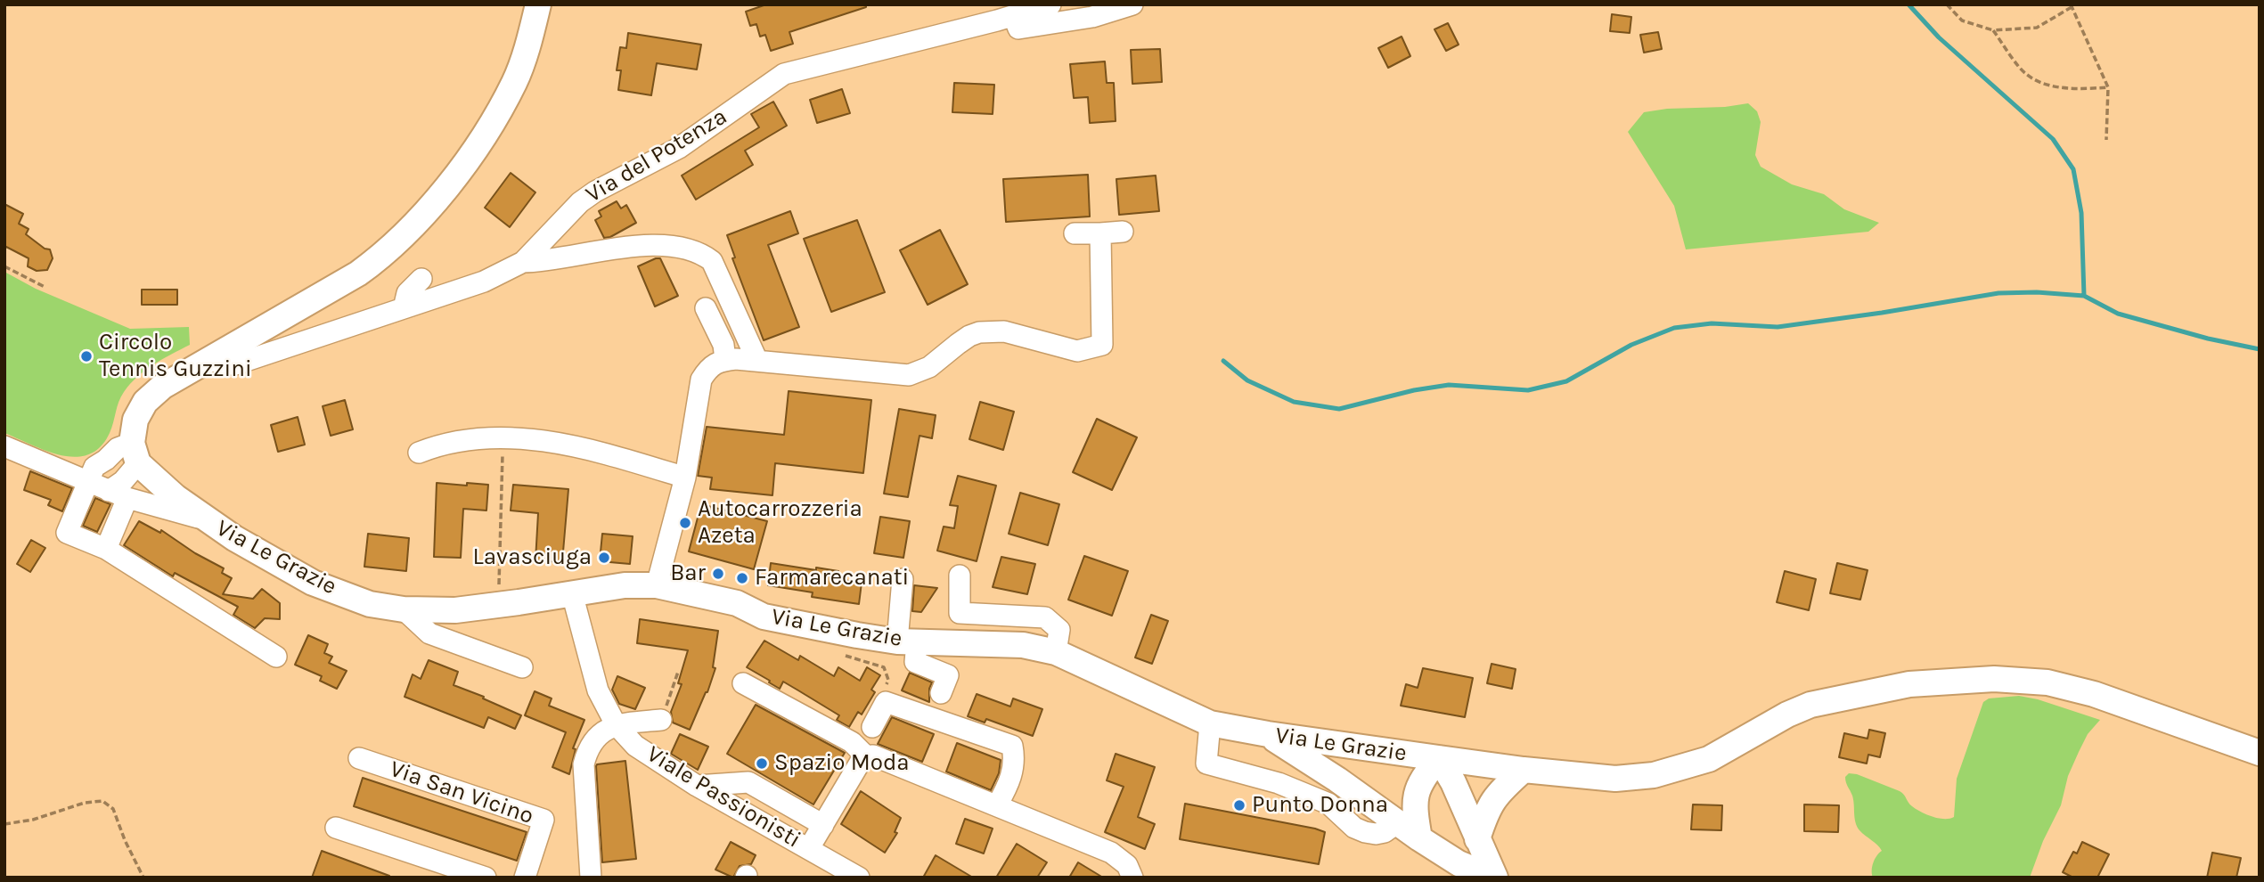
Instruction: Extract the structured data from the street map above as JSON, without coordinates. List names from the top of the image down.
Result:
{
  "streets": {
    "main road": ["Via Le Grazie"],
    "street": ["Via del Potenza", "Via San Vicino", "Viale Passionisti"]
  },
  "crossings": [
    ["Via Le Grazie", "Viale Passionisti"]
  ],
  "places": [
    "Circolo Tennis Guzzini",
    "Autocarrozzeria Azeta",
    "Lavasciuga",
    "Bar",
    "Farmarecanati",
    "Spazio Moda",
    "Punto Donna"
  ]
}
